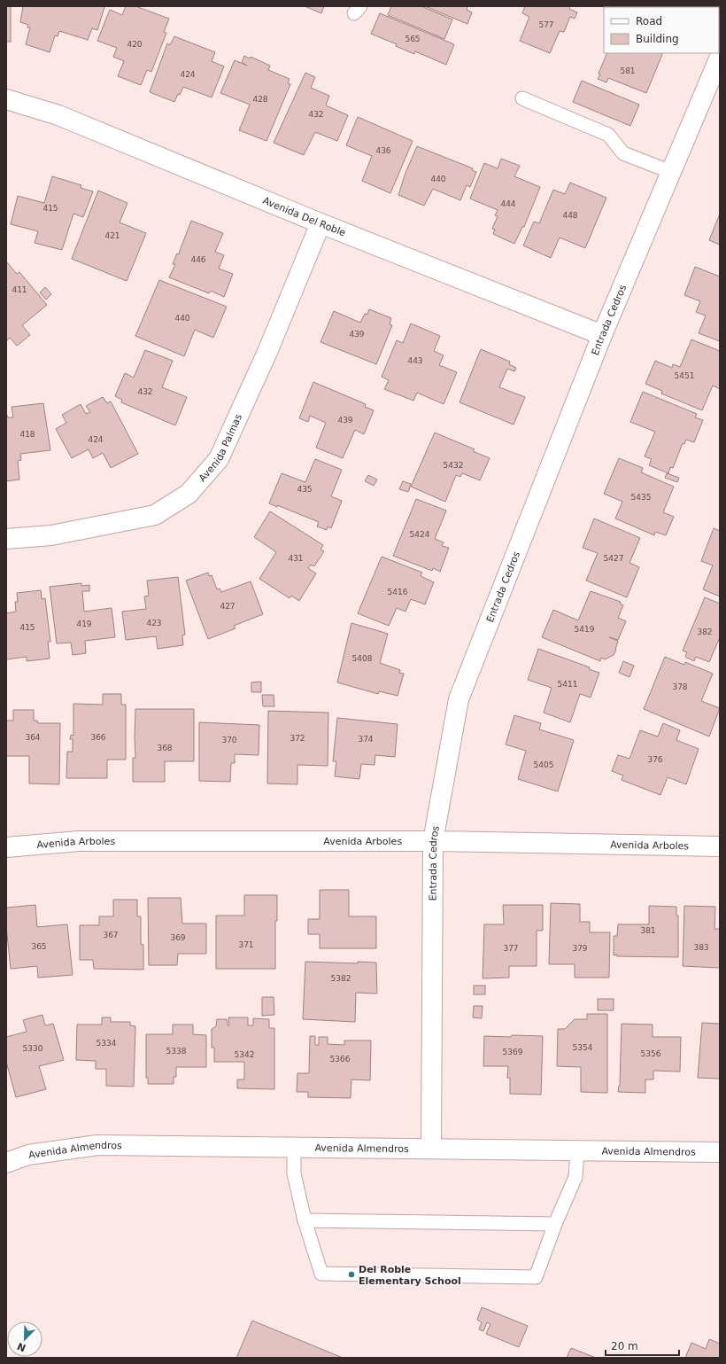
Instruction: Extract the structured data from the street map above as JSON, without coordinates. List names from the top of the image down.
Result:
{
  "streets": {
    "street": [
      "Avenida Del Roble",
      "Entrada Cedros",
      "Avenida Palmas",
      "Avenida Arboles",
      "Avenida Almendros"
    ]
  },
  "crossings": [
    ["Avenida Del Roble", "Entrada Cedros"],
    ["Avenida Del Roble", "Avenida Palmas"],
    ["Entrada Cedros", "Avenida Arboles"],
    ["Entrada Cedros", "Avenida Almendros"]
  ],
  "places": ["Del Roble Elementary School"],
  "house_numbers": [
    "577",
    "565",
    "420",
    "581",
    "424",
    "428",
    "432",
    "436",
    "440",
    "444",
    "415",
    "448",
    "421",
    "446",
    "411",
    "440",
    "439",
    "443",
    "5451",
    "432",
    "439",
    "418",
    "424",
    "5432",
    "435",
    "5435",
    "5424",
    "431",
    "5427",
    "5416",
    "427",
    "423",
    "419",
    "415",
    "5419",
    "382",
    "5408",
    "5411",
    "378",
    "364",
    "366",
    "372",
    "374",
    "370",
    "368",
    "376",
    "5405",
    "381",
    "367",
    "369",
    "371",
    "365",
    "383",
    "377",
    "379",
    "5382",
    "5334",
    "5354",
    "5330",
    "5338",
    "5369",
    "5356",
    "5342",
    "5366"
  ],
  "legend": ["Road", "Building"],
  "scale_bar": "20 m",
  "north": "bottom left"
}
